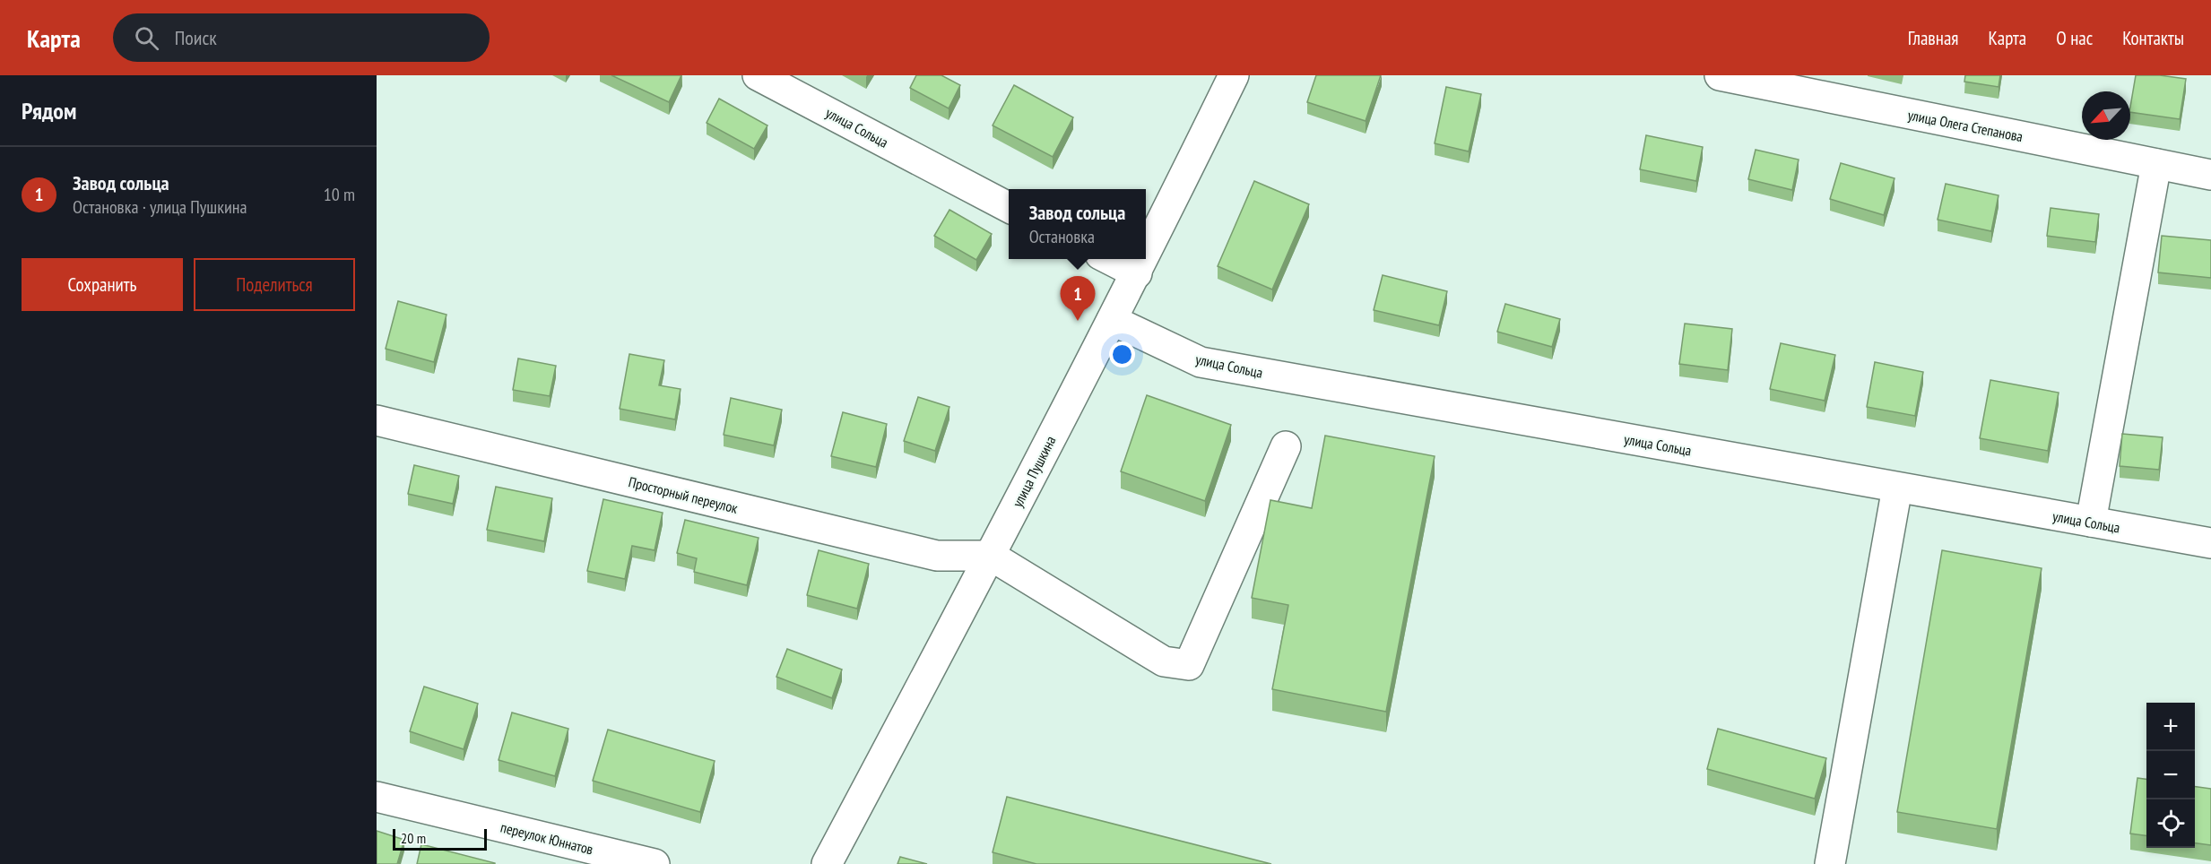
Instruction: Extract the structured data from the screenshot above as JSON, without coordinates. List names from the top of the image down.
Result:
{
  "streets": {
    "street": [
      "улица Олега Степанова",
      "улица Сольца",
      "улица Пушкина",
      "Просторный переулок",
      "переулок Юннатов"
    ]
  },
  "crossings": [
    ["улица Сольца", "улица Пушкина"],
    ["улица Пушкина", "Просторный переулок"]
  ],
  "scale_bar": "20 m",
  "north": "bottom left",
  "page": {
    "header": "Карта",
    "search": "Поиск",
    "nav": [
      "Главная",
      "Карта",
      "О нас",
      "Контакты"
    ],
    "heading": "Рядом",
    "list": [
      {
        "mark": "1",
        "name": "Завод сольца",
        "note": "Остановка · улица Пушкина",
        "value": "10 m"
      }
    ],
    "popup": ["Завод сольца", "Остановка"],
    "buttons": ["Сохранить", "Поделиться"],
    "pins": "1",
    "map_buttons": ["+", "−"],
    "scale": "20 m"
  }
}
